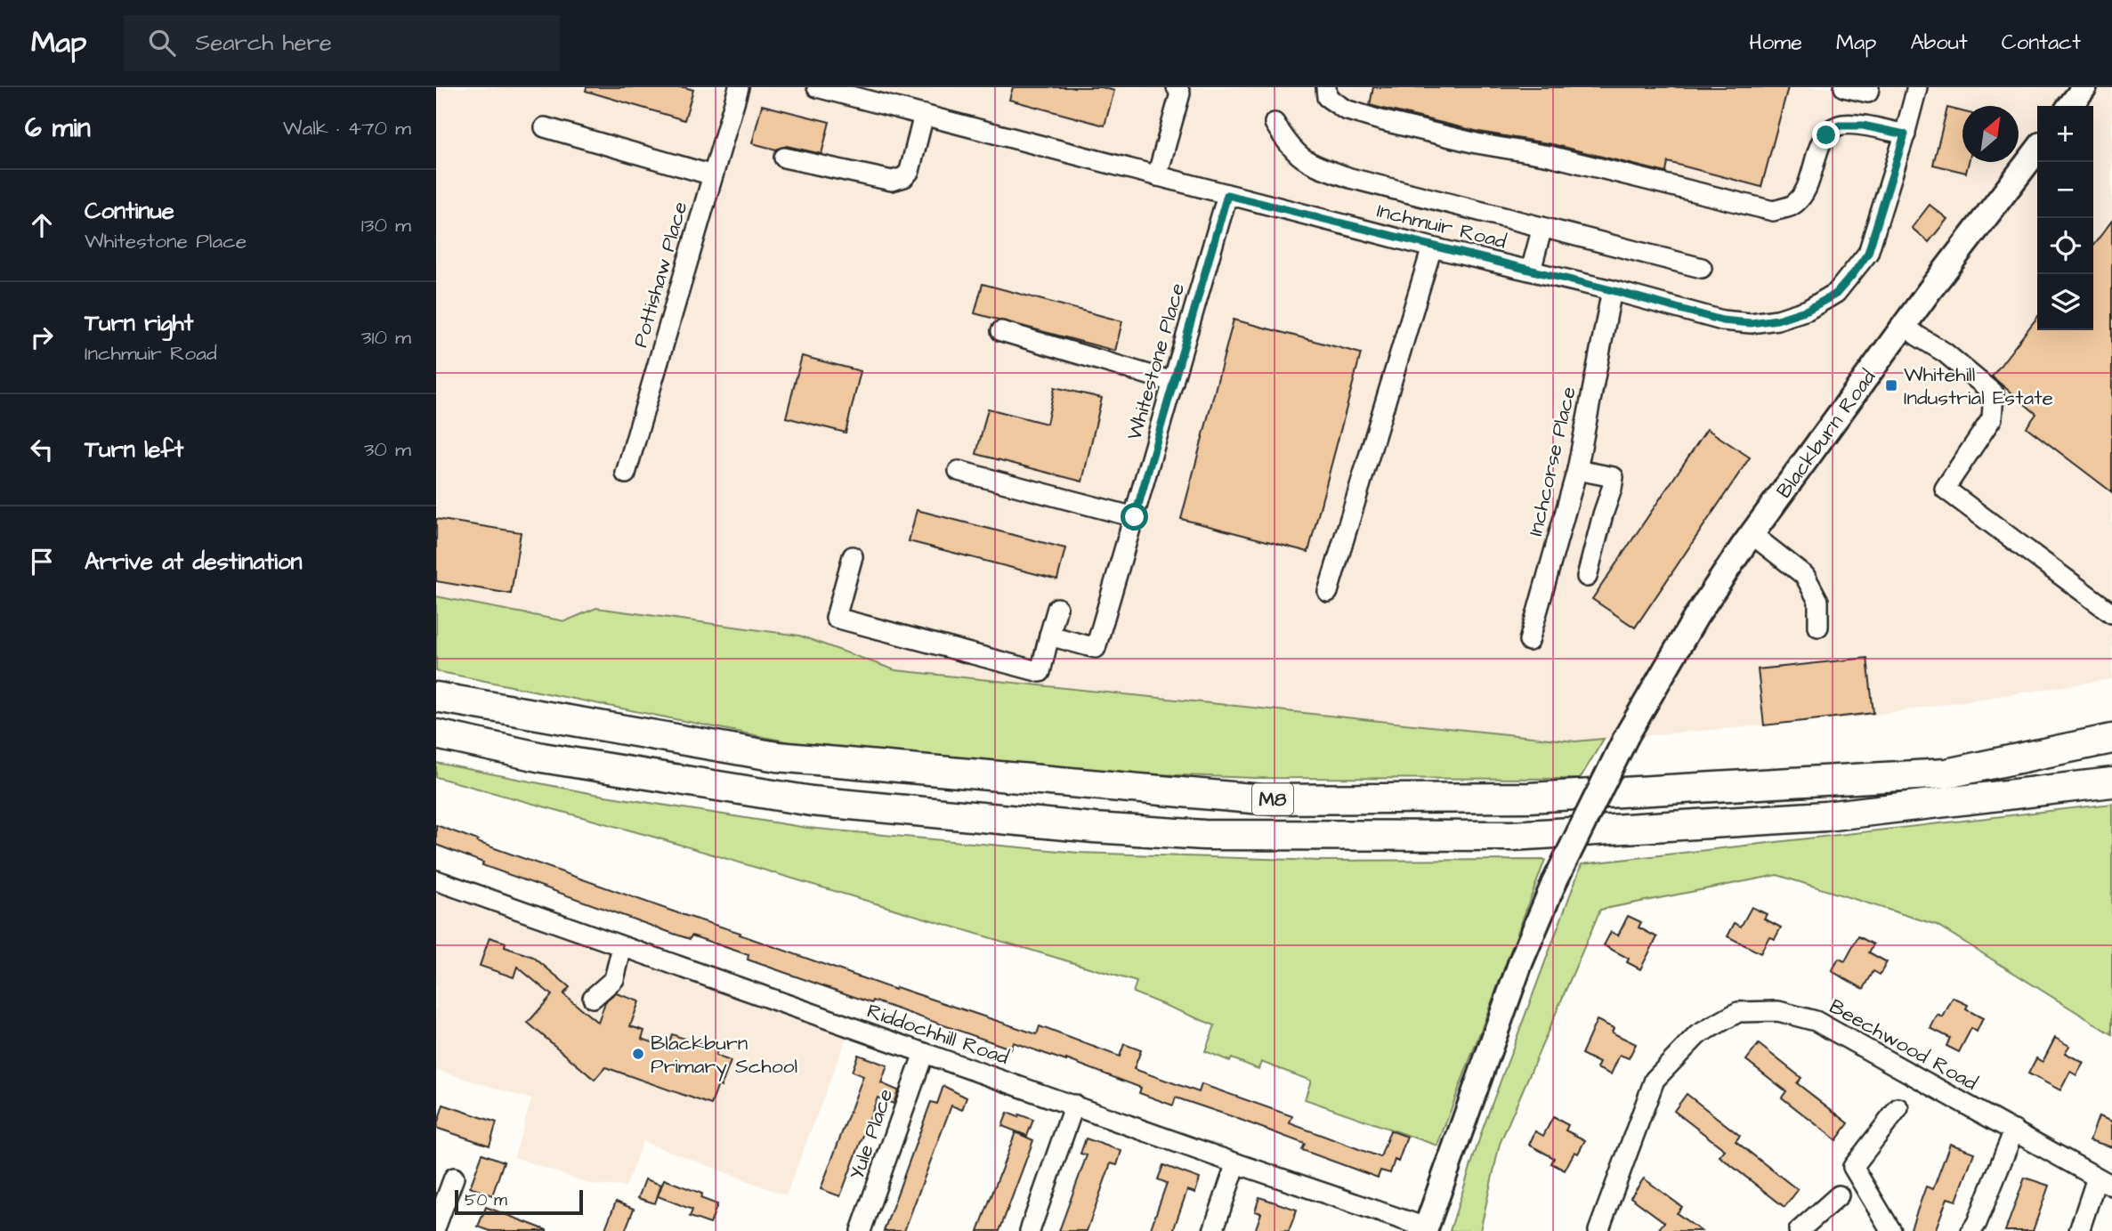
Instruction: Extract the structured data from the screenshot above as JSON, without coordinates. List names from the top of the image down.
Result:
{
  "streets": {
    "highway": ["M8"],
    "main road": ["Blackburn Road"],
    "street": [
      "Inchmuir Road",
      "Pottishaw Place",
      "Whitestone Place",
      "Inchcorse Place",
      "Riddochhill Road",
      "Beechwood Road",
      "Yule Place"
    ]
  },
  "crossings": [
    ["Inchmuir Road", "Whitestone Place"],
    ["Inchmuir Road", "Inchcorse Place"],
    ["Blackburn Road", "Riddochhill Road"],
    ["Riddochhill Road", "Yule Place"]
  ],
  "places": {
    "transit": ["Whitehill Industrial Estate"],
    "other": ["Blackburn Primary School"]
  },
  "scale_bar": "50 m",
  "north": "top right",
  "page": {
    "header": "Map",
    "search": "Search here",
    "nav": [
      "Home",
      "Map",
      "About",
      "Contact"
    ],
    "heading": ["6 min", "Walk · 470 m"],
    "map_buttons": ["+", "−"],
    "list": [
      ["Continue", "Whitestone Place", "130 m"],
      ["Turn right", "Inchmuir Road", "310 m"],
      ["Turn left", "30 m"],
      "Arrive at destination"
    ],
    "scale": "50 m"
  }
}
